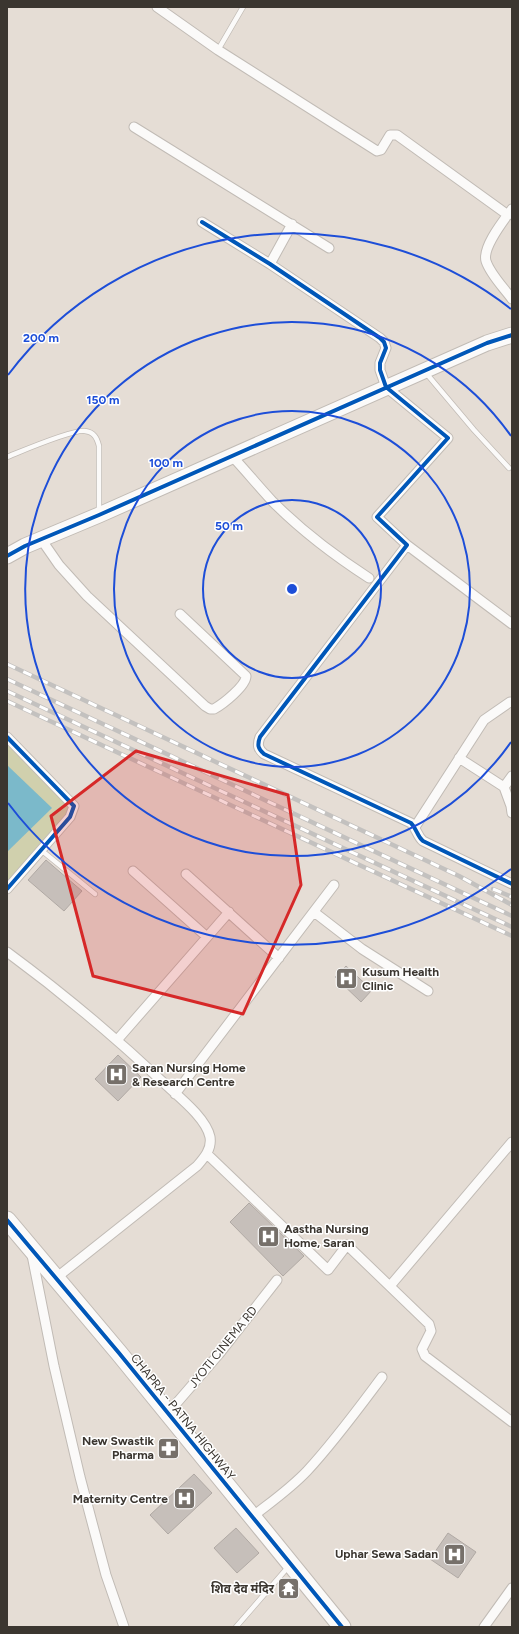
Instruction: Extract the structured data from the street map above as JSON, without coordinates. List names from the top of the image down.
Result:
{
  "streets": {
    "highway": ["CHAPRA - PATNA HIGHWAY"],
    "street": ["JYOTI CINEMA RD"]
  },
  "crossings": [
    ["JYOTI CINEMA RD", "CHAPRA - PATNA HIGHWAY"]
  ],
  "places": {
    "hospital": [
      "Kusum Health Clinic",
      "Saran Nursing Home & Research Centre",
      "Aastha Nursing Home, Saran",
      "Maternity Centre",
      "Uphar Sewa Sadan"
    ],
    "pharmacy": ["New Swastik Pharma"],
    "temple": ["शिव देव मंदिर"]
  },
  "rings": [
    "200 m",
    "150 m",
    "100 m",
    "50 m"
  ]
}
